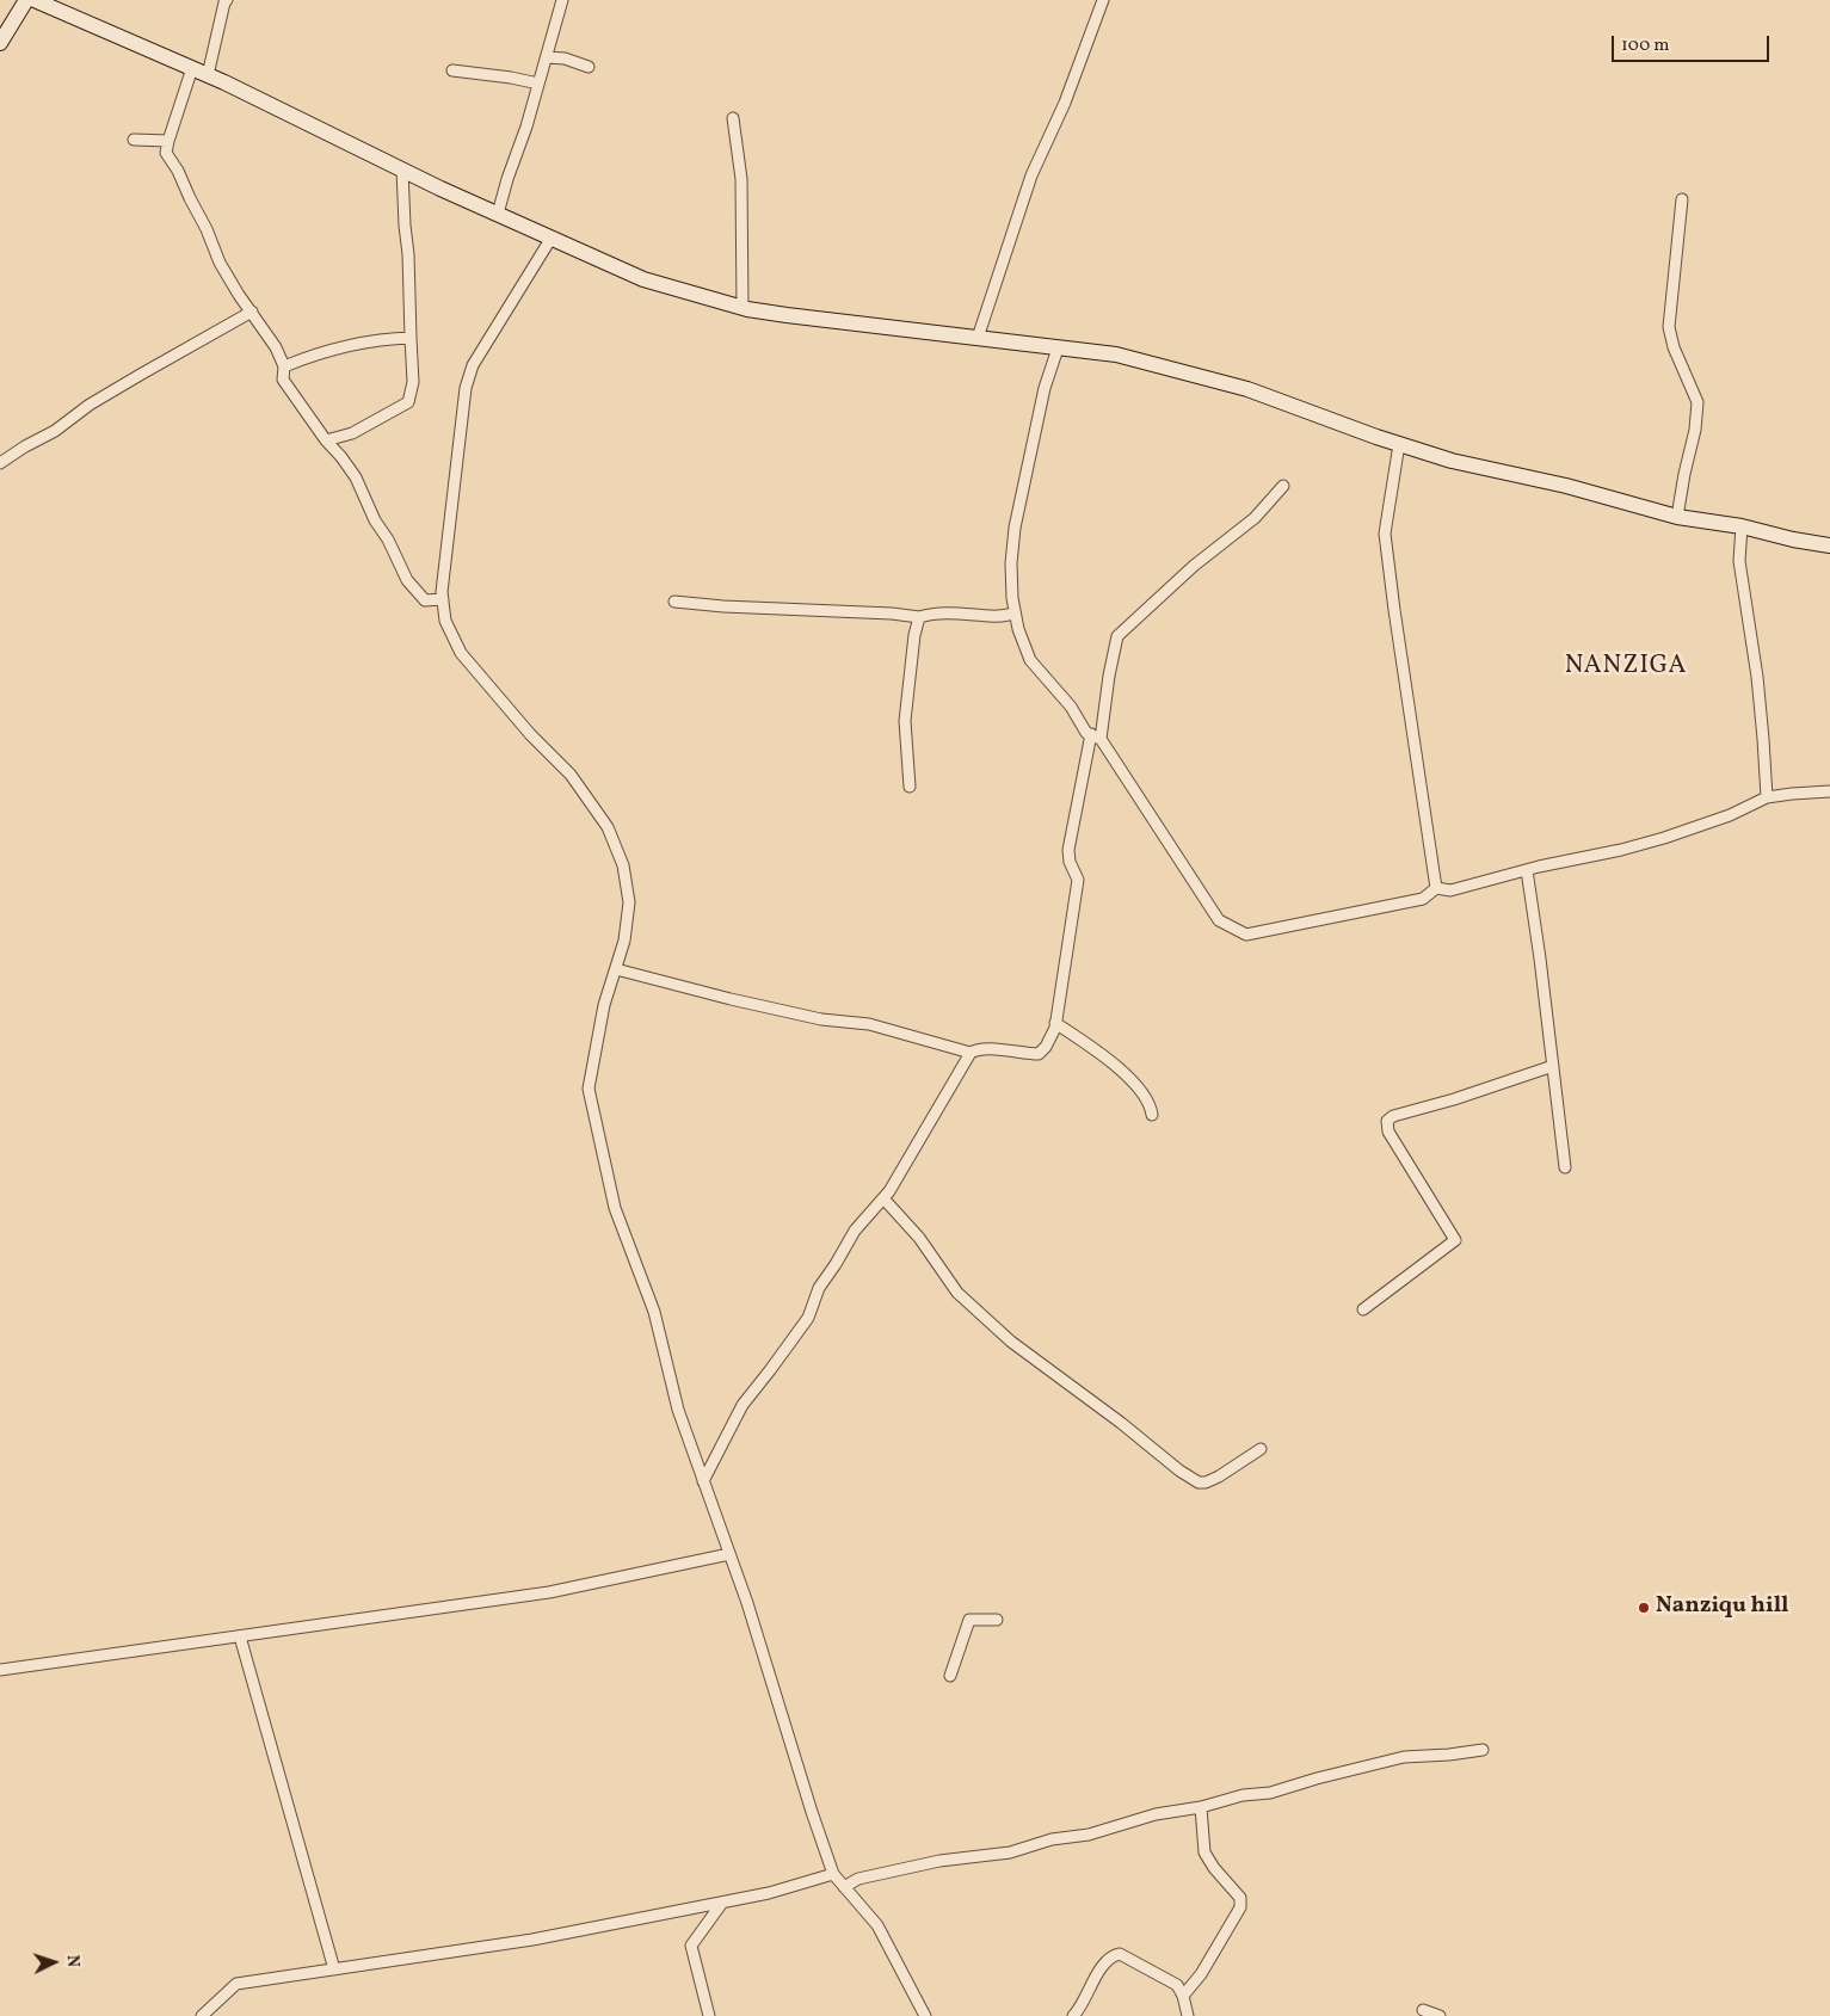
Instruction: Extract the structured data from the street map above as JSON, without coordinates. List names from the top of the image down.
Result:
{
  "districts": ["NANZIGA"],
  "places": ["Nanziqu hill"],
  "scale_bar": "100 m",
  "north": "right"
}
